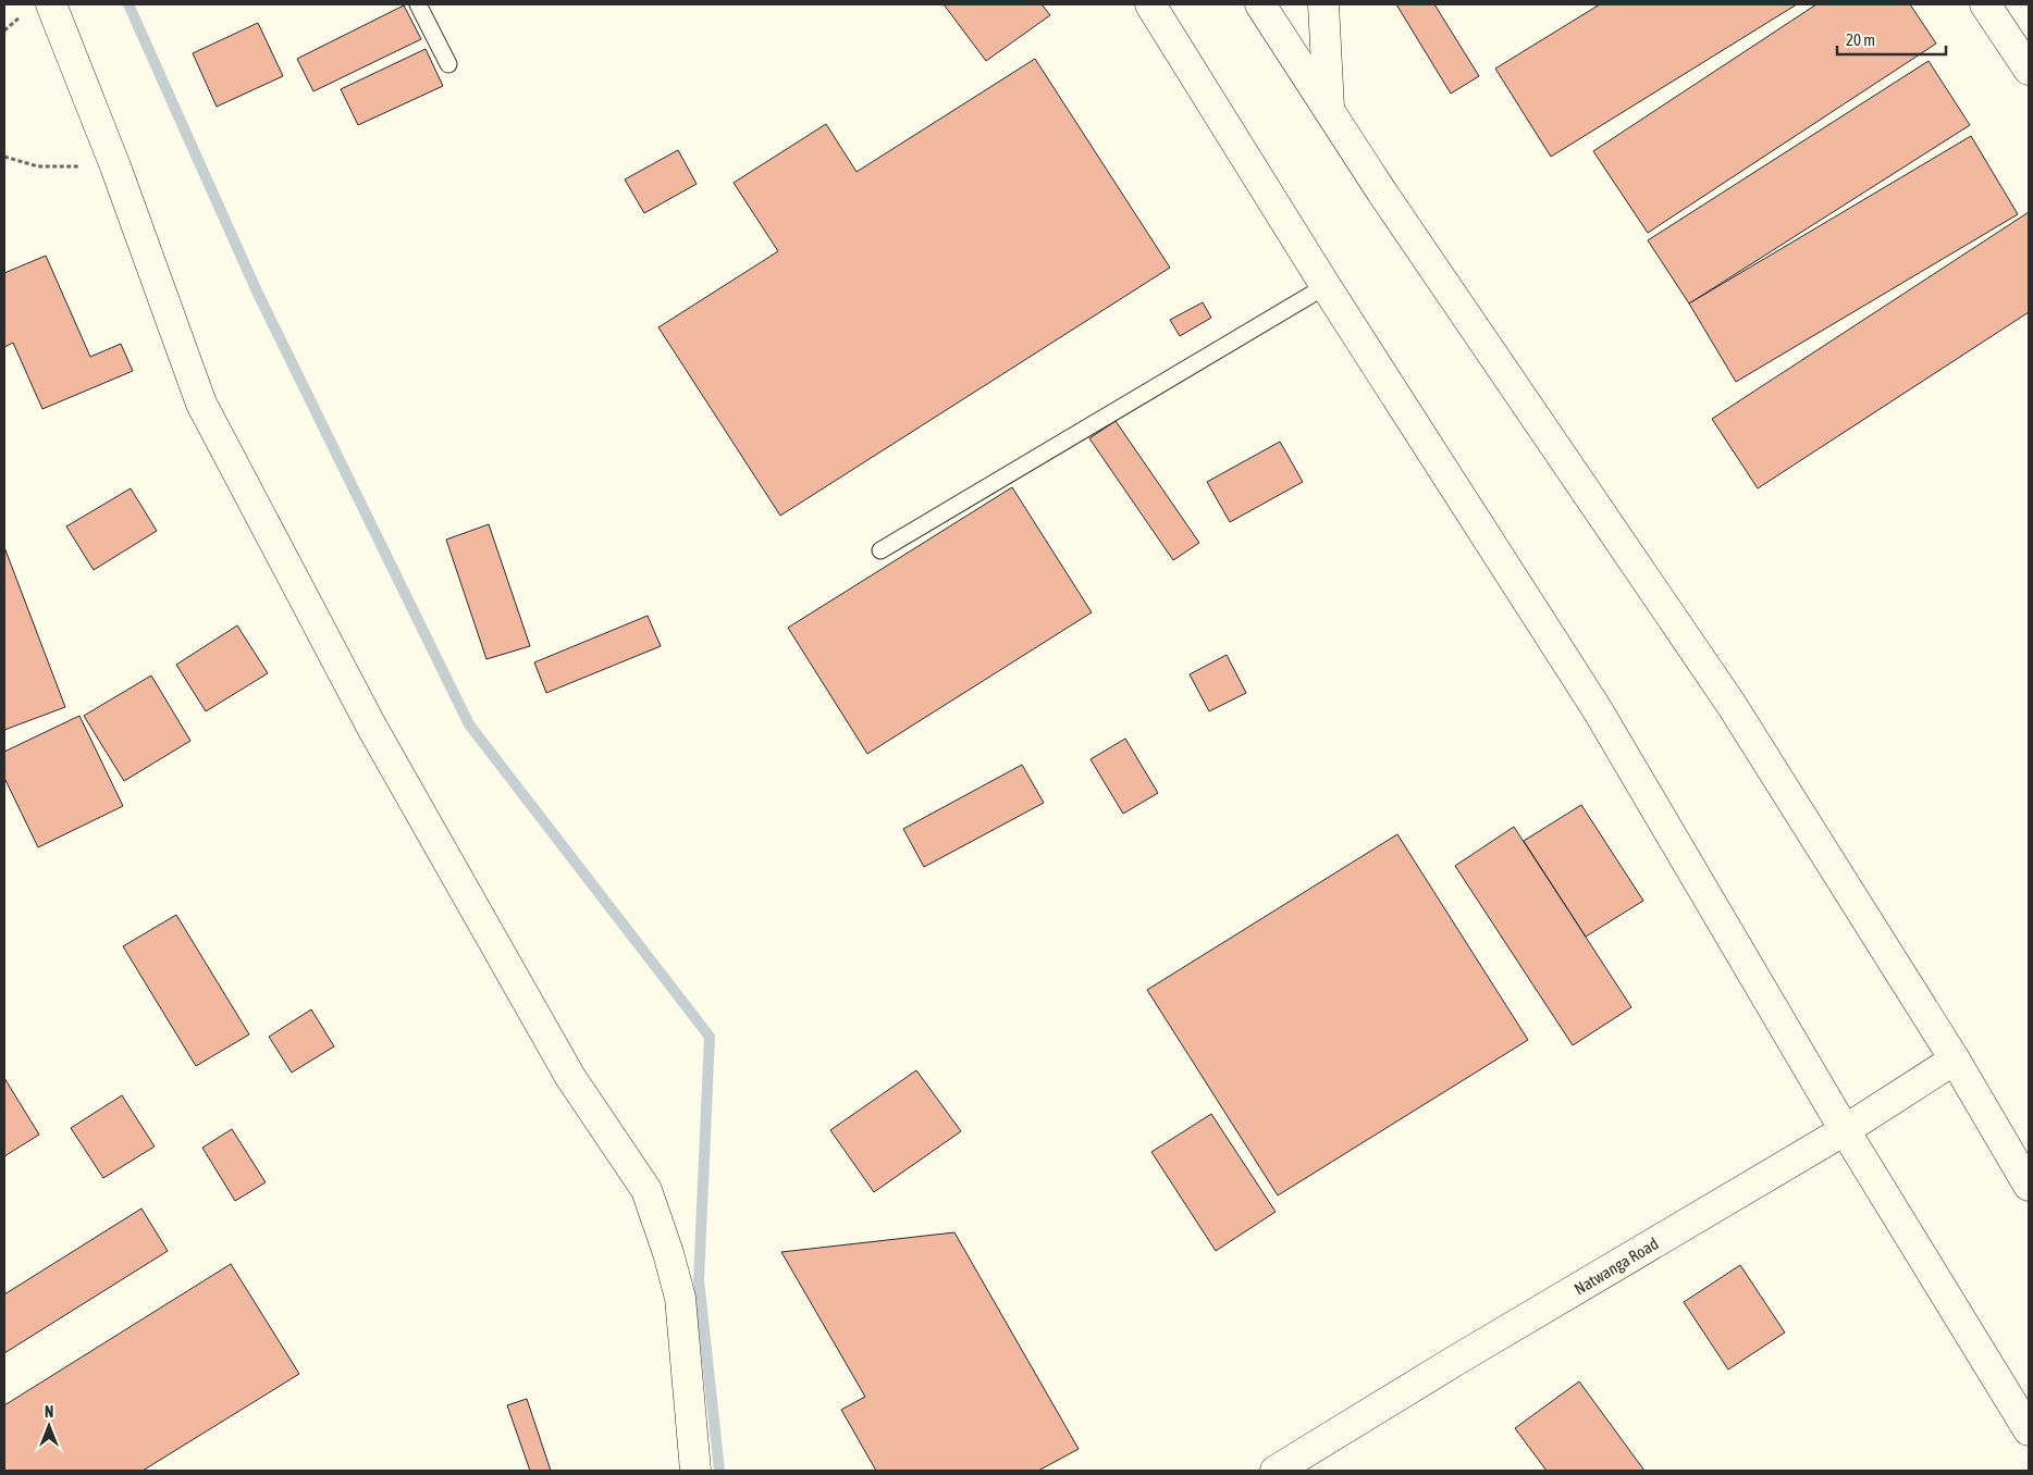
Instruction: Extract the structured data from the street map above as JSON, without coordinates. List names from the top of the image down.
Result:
{
  "streets": {
    "main road": ["Natwanga Road"]
  },
  "scale_bar": "20 m",
  "north": "top"
}
